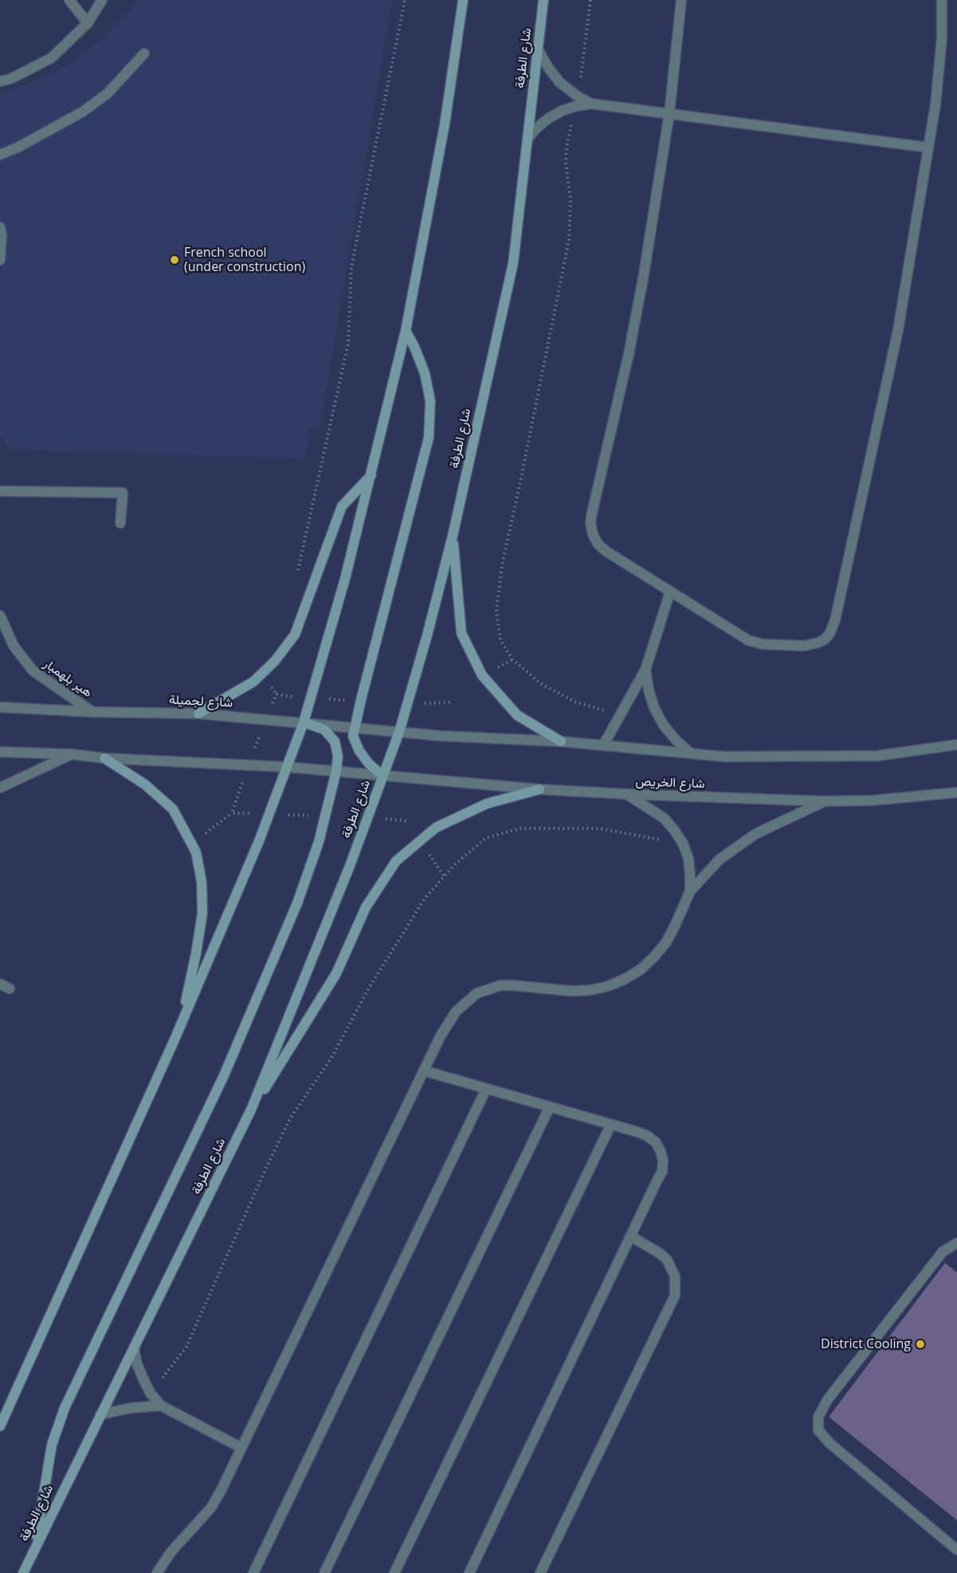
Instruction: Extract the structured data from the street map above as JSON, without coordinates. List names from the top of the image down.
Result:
{
  "streets": {
    "main road": ["شارع الطرفة"],
    "street": ["هير بلهمبار", "شارع لجميلة", "شارع الخريص"]
  },
  "crossings": [
    ["شارع الطرفة", "شارع لجميلة"],
    ["شارع الطرفة", "شارع الخريص"],
    ["هير بلهمبار", "شارع لجميلة"]
  ],
  "places": ["French school (under construction)", "District Cooling"]
}
